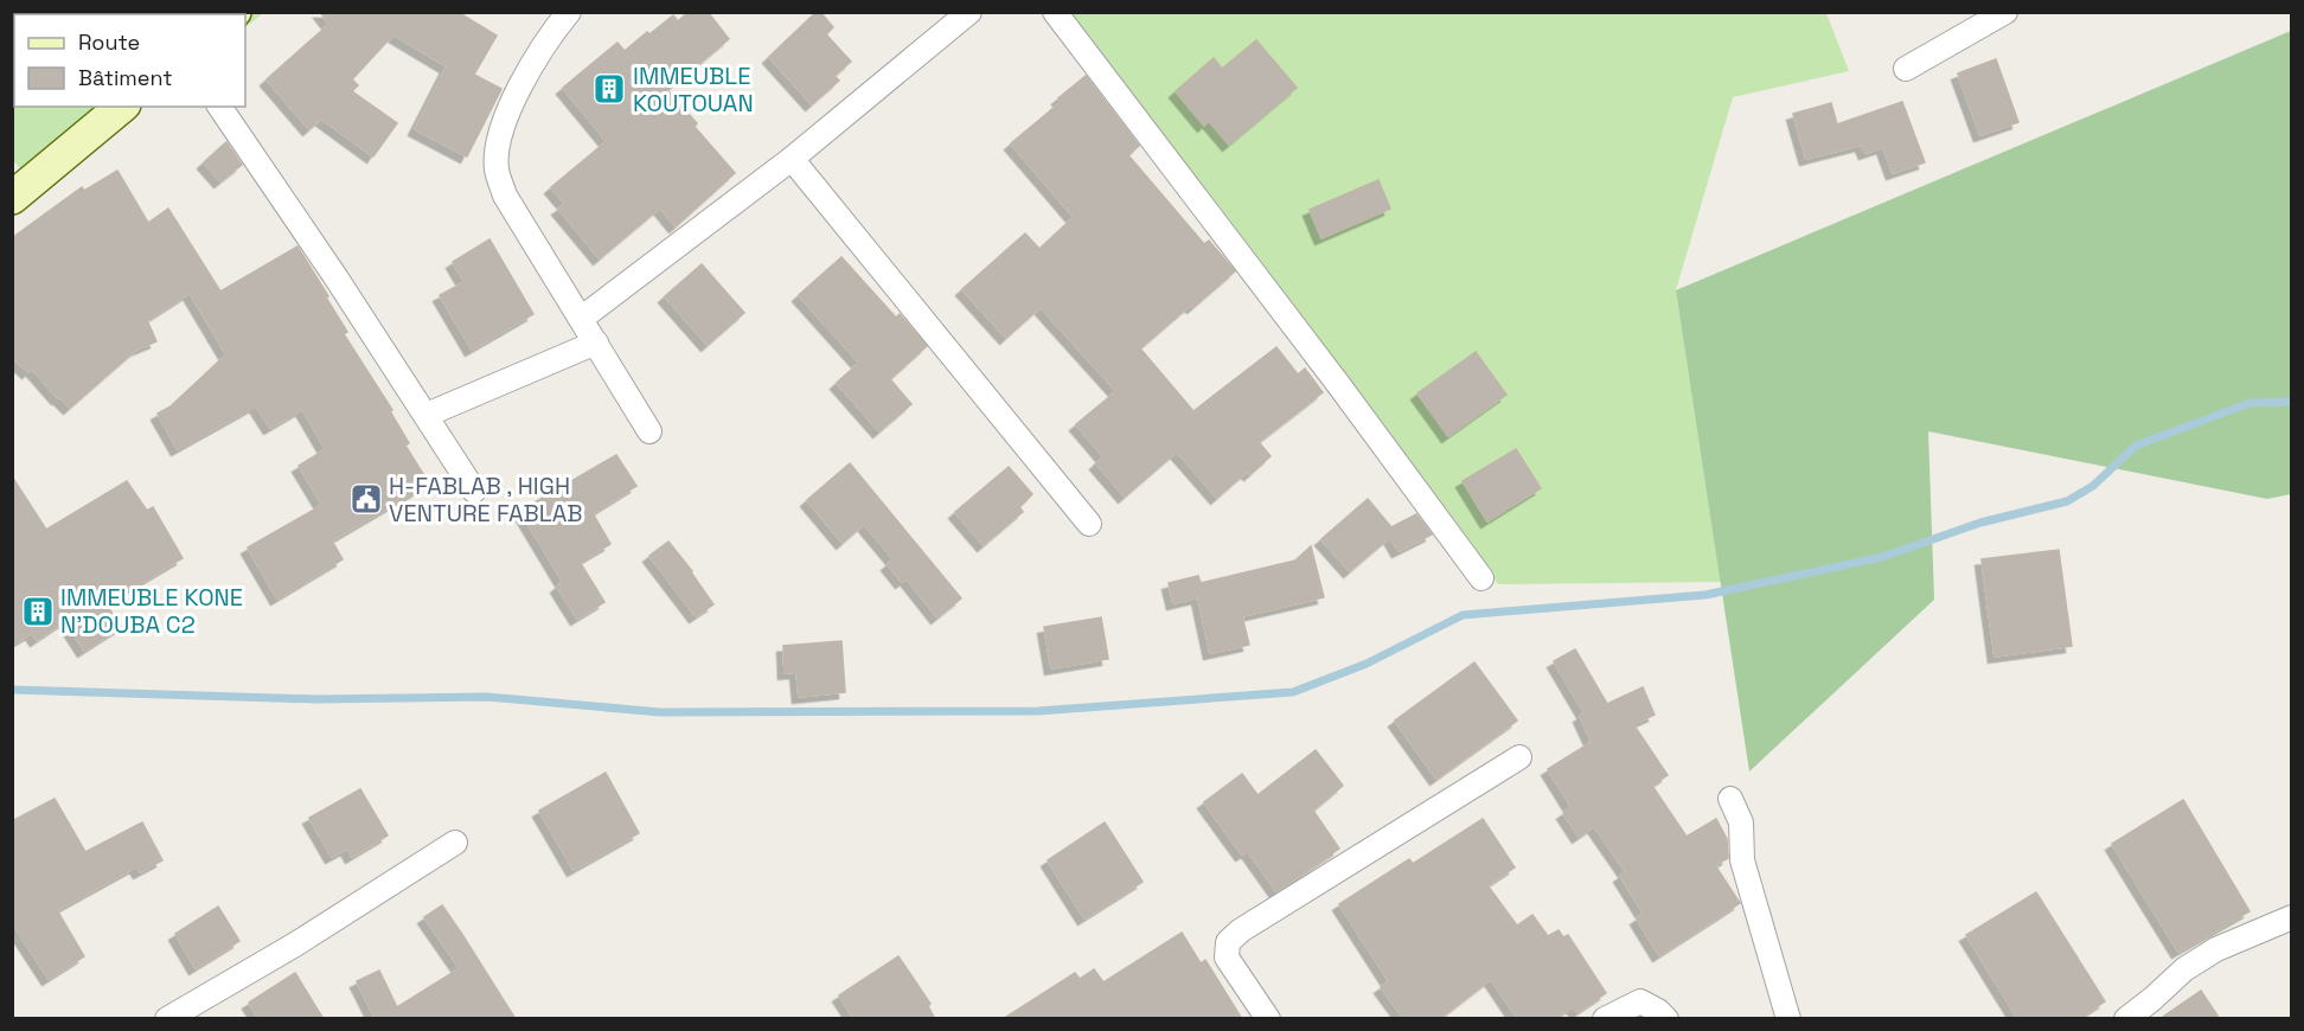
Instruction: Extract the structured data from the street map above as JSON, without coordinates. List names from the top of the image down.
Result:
{
  "places": {
    "building": ["IMMEUBLE KOUTOUAN", "IMMEUBLE KONE N'DOUBA C2"],
    "public building": ["H-FABLAB , HIGH VENTURE FABLAB"]
  },
  "legend": ["Route", "Bâtiment"]
}
